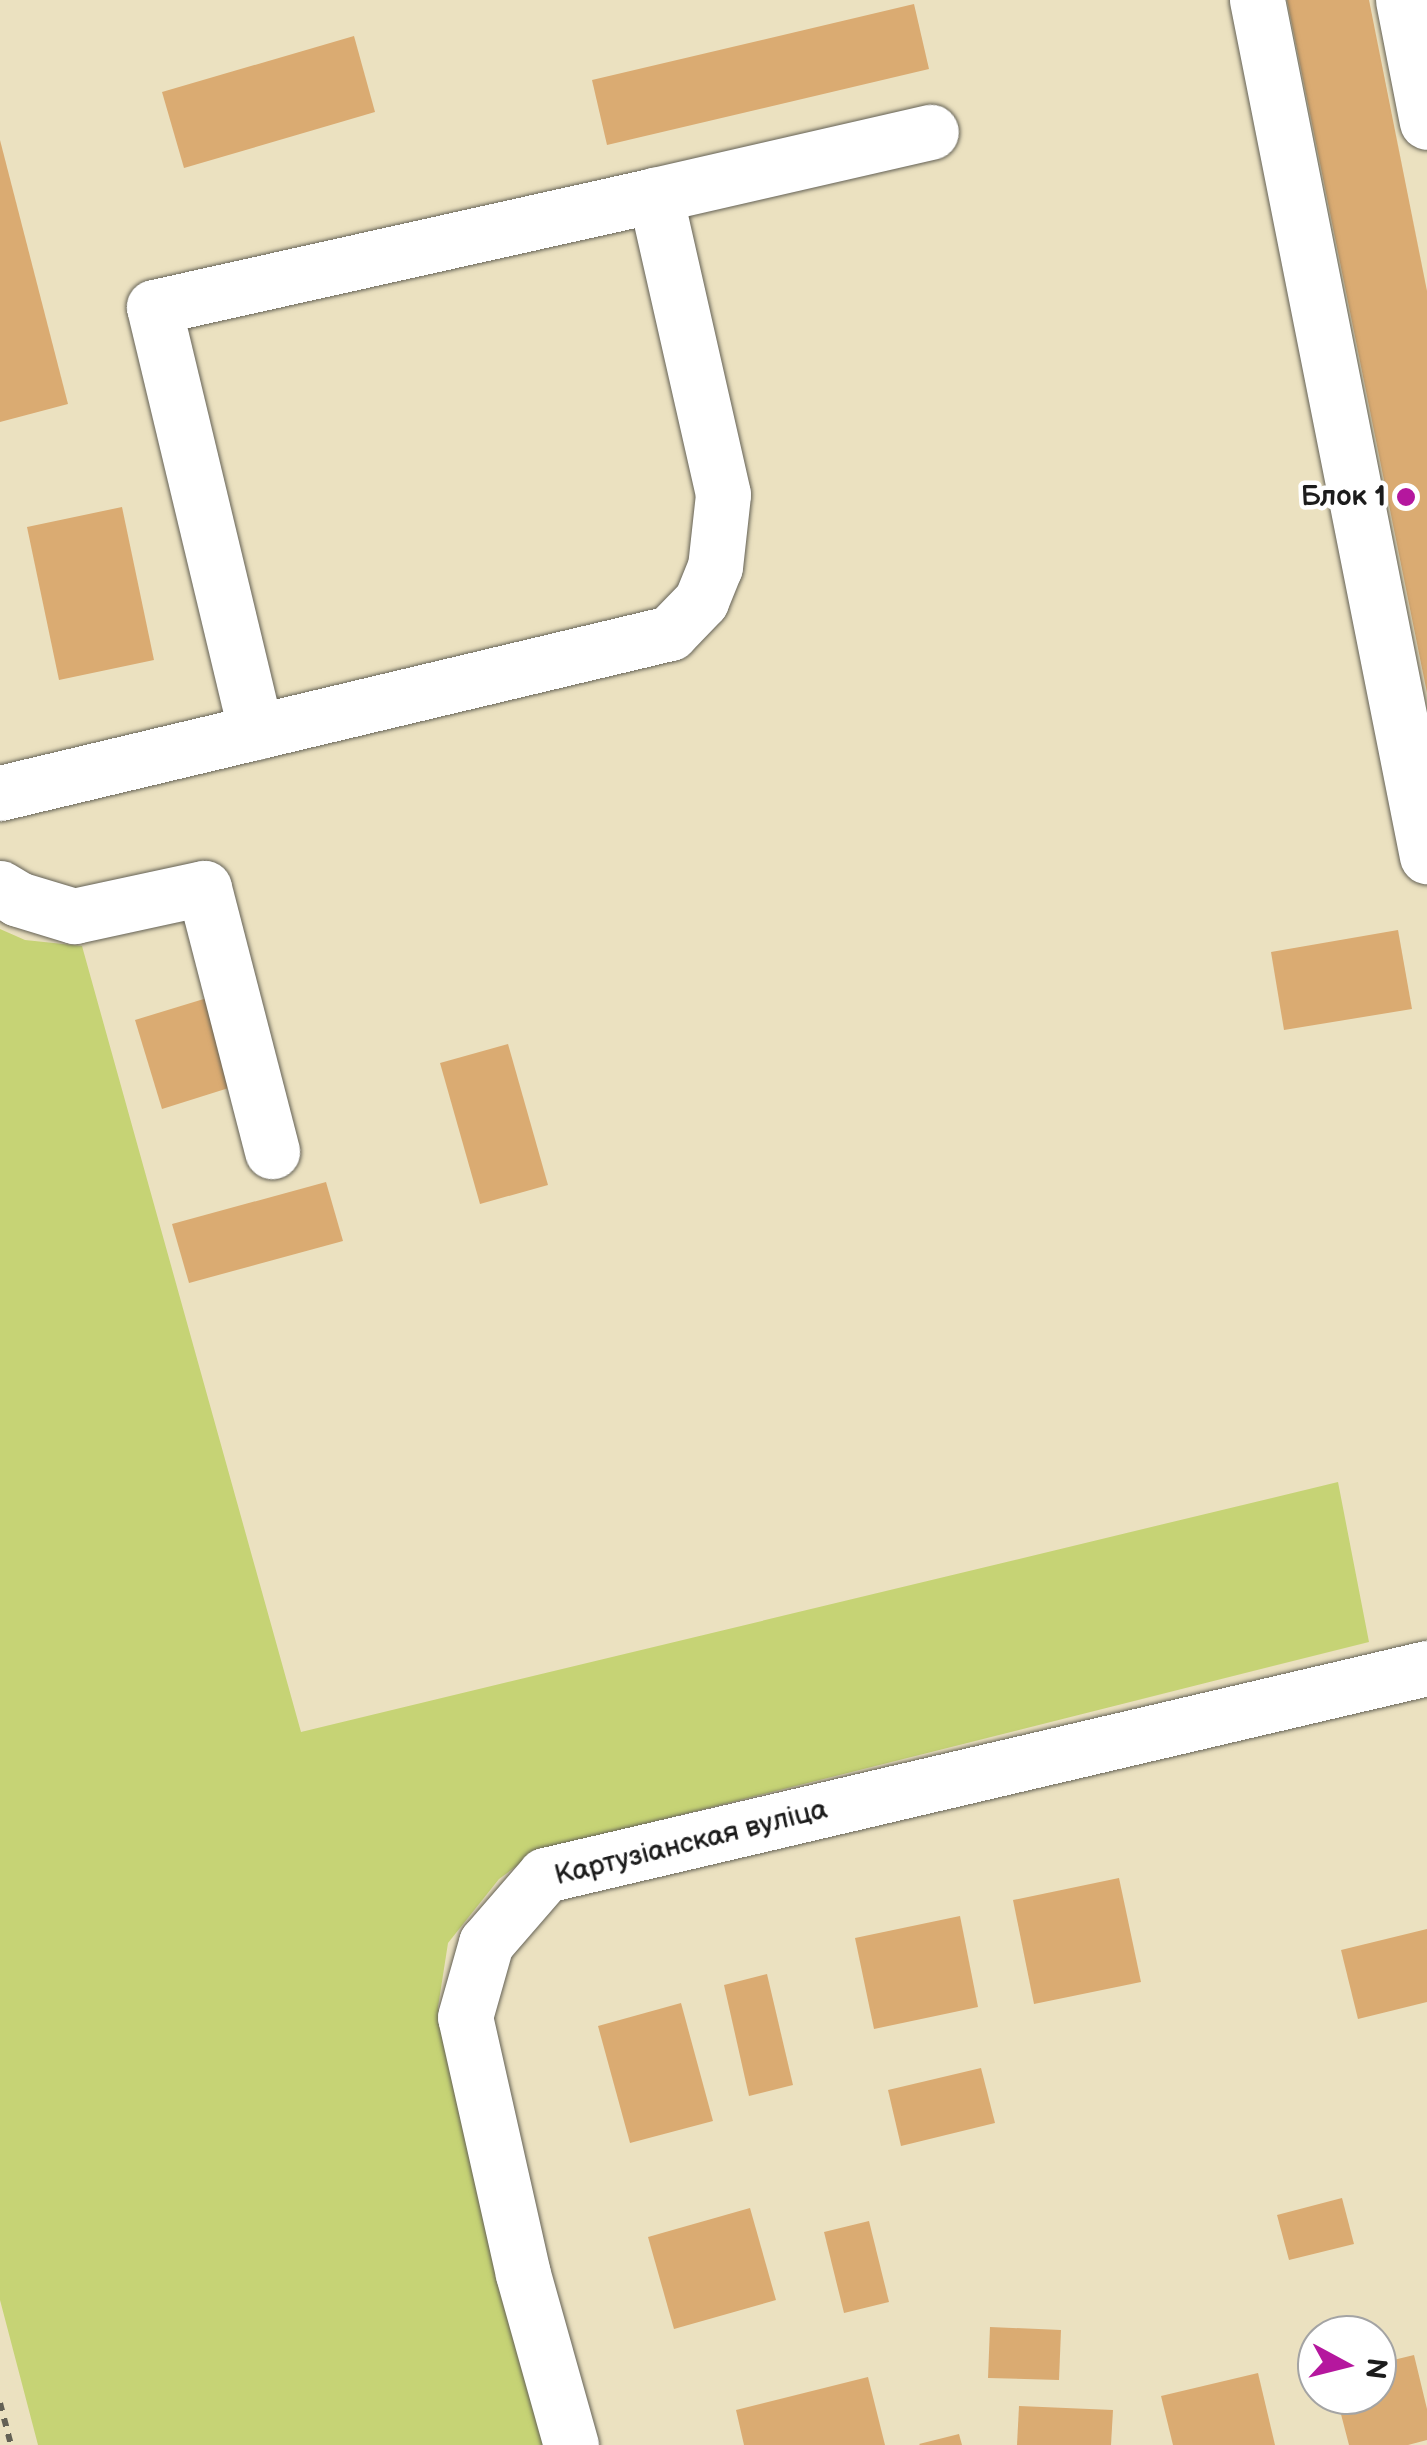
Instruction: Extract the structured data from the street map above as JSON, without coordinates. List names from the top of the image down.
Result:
{
  "streets": {
    "street": ["Картузіанская вуліца"]
  },
  "places": ["Блок 1"],
  "north": "right"
}
